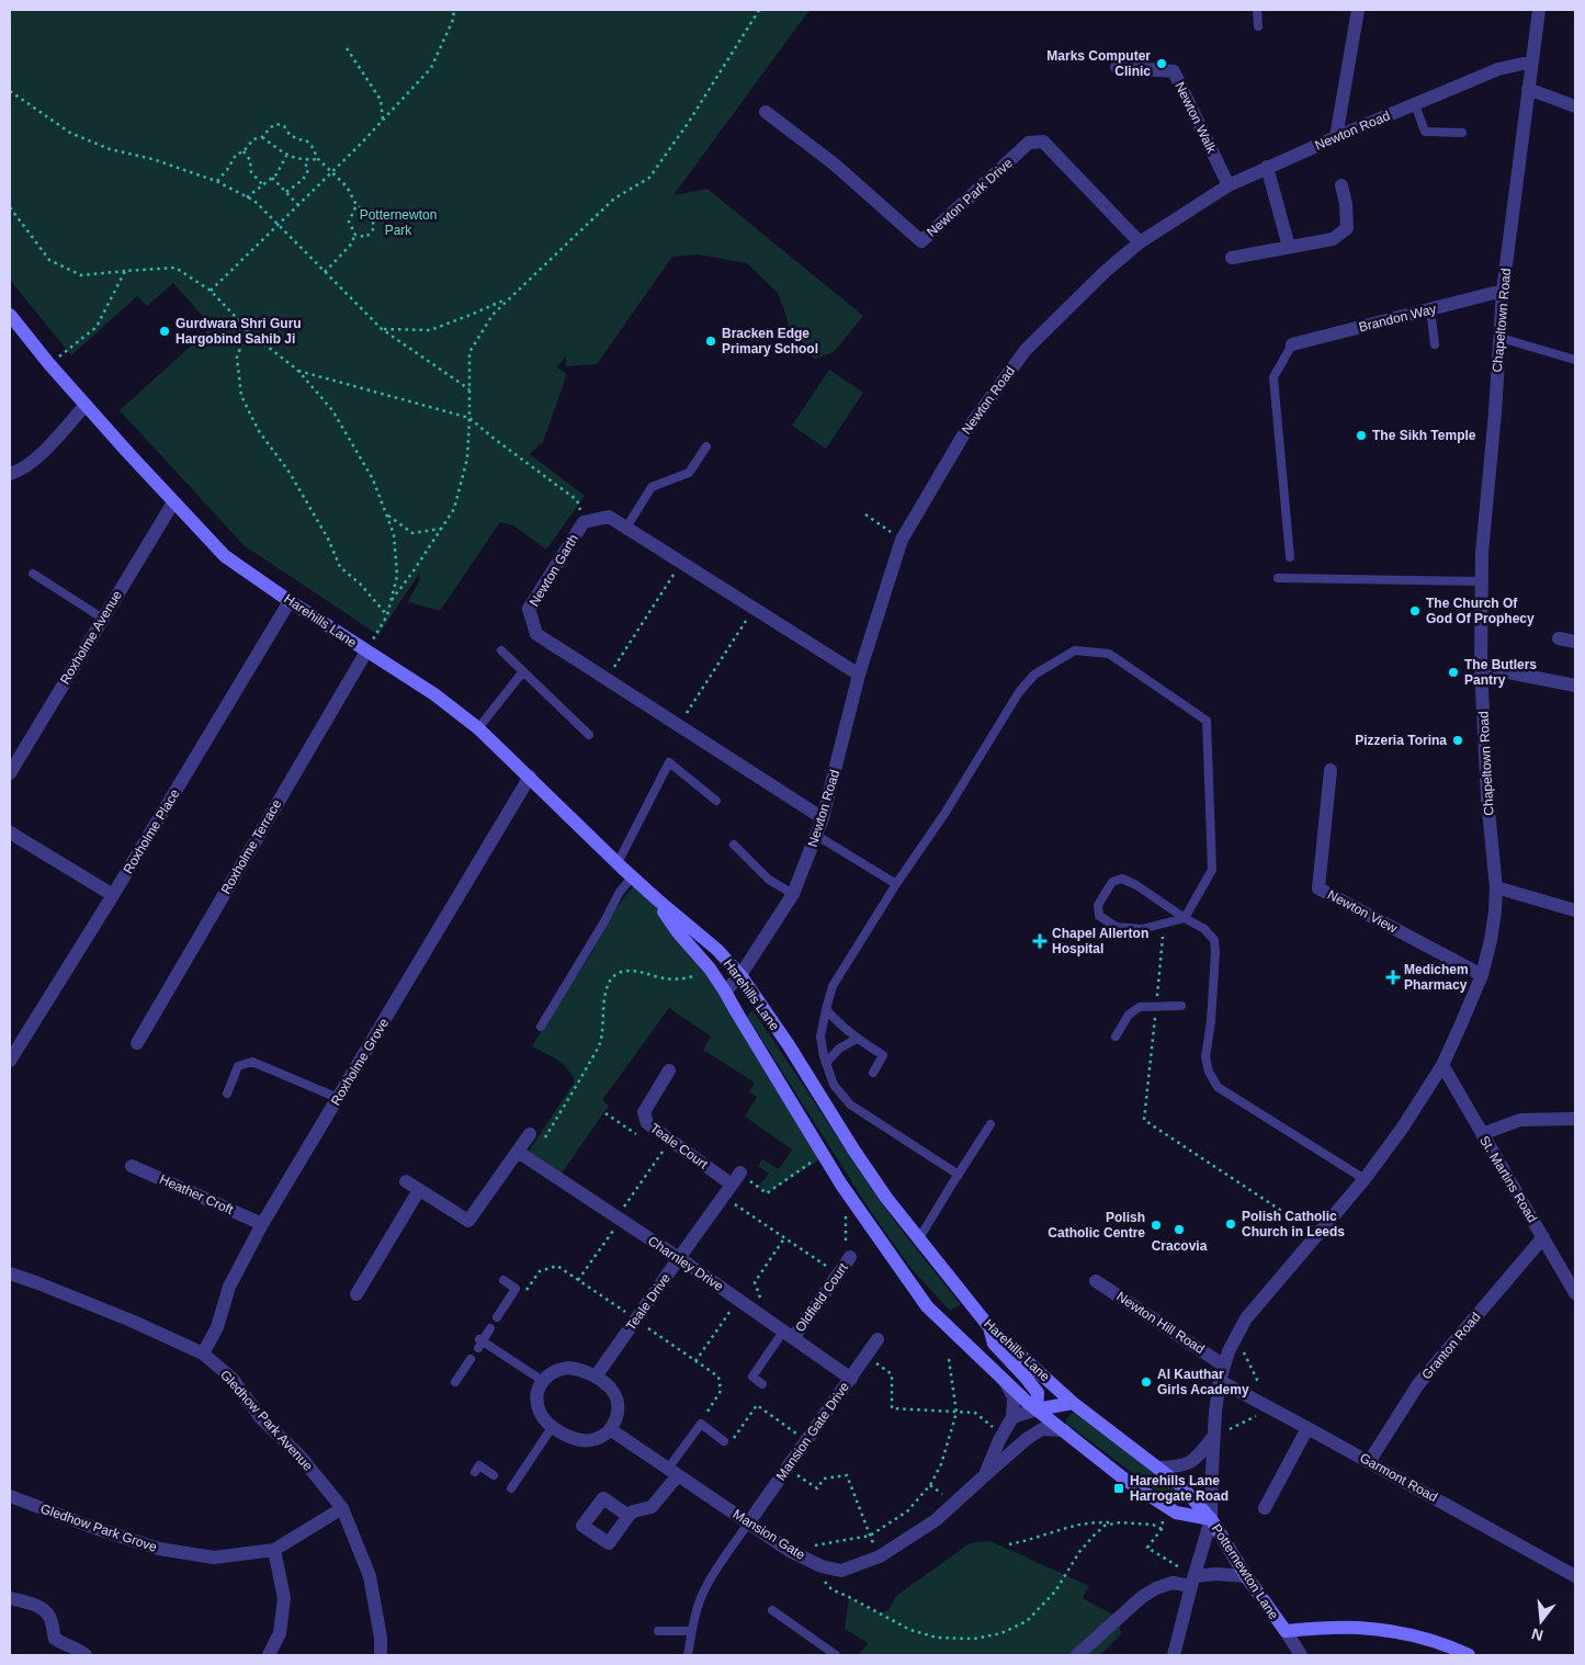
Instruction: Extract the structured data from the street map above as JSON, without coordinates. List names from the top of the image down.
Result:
{
  "streets": {
    "main road": ["Harehills Lane", "Potternewton Lane"],
    "street": [
      "Newton Walk",
      "Newton Road",
      "Newton Park Drive",
      "Brandon Way",
      "Chapeltown Road",
      "Newton Garth",
      "Roxholme Avenue",
      "Roxholme Place",
      "Roxholme Terrace",
      "Newton View",
      "Roxholme Grove",
      "Teale Court",
      "St. Martins Road",
      "Heather Croft",
      "Charnley Drive",
      "Oldfield Court",
      "Teale Drive",
      "Newton Hill Road",
      "Granton Road",
      "Gledhow Park Avenue",
      "Mansion Gate Drive",
      "Garmont Road",
      "Gledhow Park Grove",
      "Mansion Gate"
    ]
  },
  "crossings": [
    ["Newton Walk", "Newton Road"],
    ["Newton Road", "Newton Park Drive"],
    ["Newton Road", "Chapeltown Road"],
    ["Newton Road", "Newton Garth"],
    ["Newton Road", "Harehills Lane"],
    ["Brandon Way", "Chapeltown Road"],
    ["Chapeltown Road", "Harehills Lane"],
    ["Chapeltown Road", "Newton View"],
    ["Chapeltown Road", "St. Martins Road"],
    ["Chapeltown Road", "Newton Hill Road"],
    ["Chapeltown Road", "Garmont Road"],
    ["Chapeltown Road", "Potternewton Lane"],
    ["Harehills Lane", "Roxholme Avenue"],
    ["Harehills Lane", "Roxholme Place"],
    ["Harehills Lane", "Roxholme Terrace"],
    ["Harehills Lane", "Roxholme Grove"],
    ["Harehills Lane", "Mansion Gate"],
    ["Harehills Lane", "Potternewton Lane"],
    ["Roxholme Grove", "Heather Croft"],
    ["Roxholme Grove", "Gledhow Park Avenue"],
    ["Teale Court", "Teale Drive"],
    ["St. Martins Road", "Granton Road"],
    ["Charnley Drive", "Oldfield Court"],
    ["Charnley Drive", "Teale Drive"],
    ["Charnley Drive", "Mansion Gate Drive"],
    ["Teale Drive", "Mansion Gate"],
    ["Granton Road", "Garmont Road"],
    ["Gledhow Park Avenue", "Gledhow Park Grove"],
    ["Mansion Gate Drive", "Mansion Gate"]
  ],
  "parks": ["Potternewton Park"],
  "places": {
    "other": [
      "Marks Computer Clinic",
      "Gurdwara Shri Guru Hargobind Sahib Ji",
      "Bracken Edge Primary School",
      "The Sikh Temple",
      "The Church Of God Of Prophecy",
      "The Butlers Pantry",
      "Pizzeria Torina",
      "Polish Catholic Church in Leeds",
      "Polish Catholic Centre",
      "Cracovia",
      "Al Kauthar Girls Academy"
    ],
    "health": ["Chapel Allerton Hospital", "Medichem Pharmacy"],
    "transit": ["Harehills Lane Harrogate Road"]
  },
  "north": "bottom"
}
